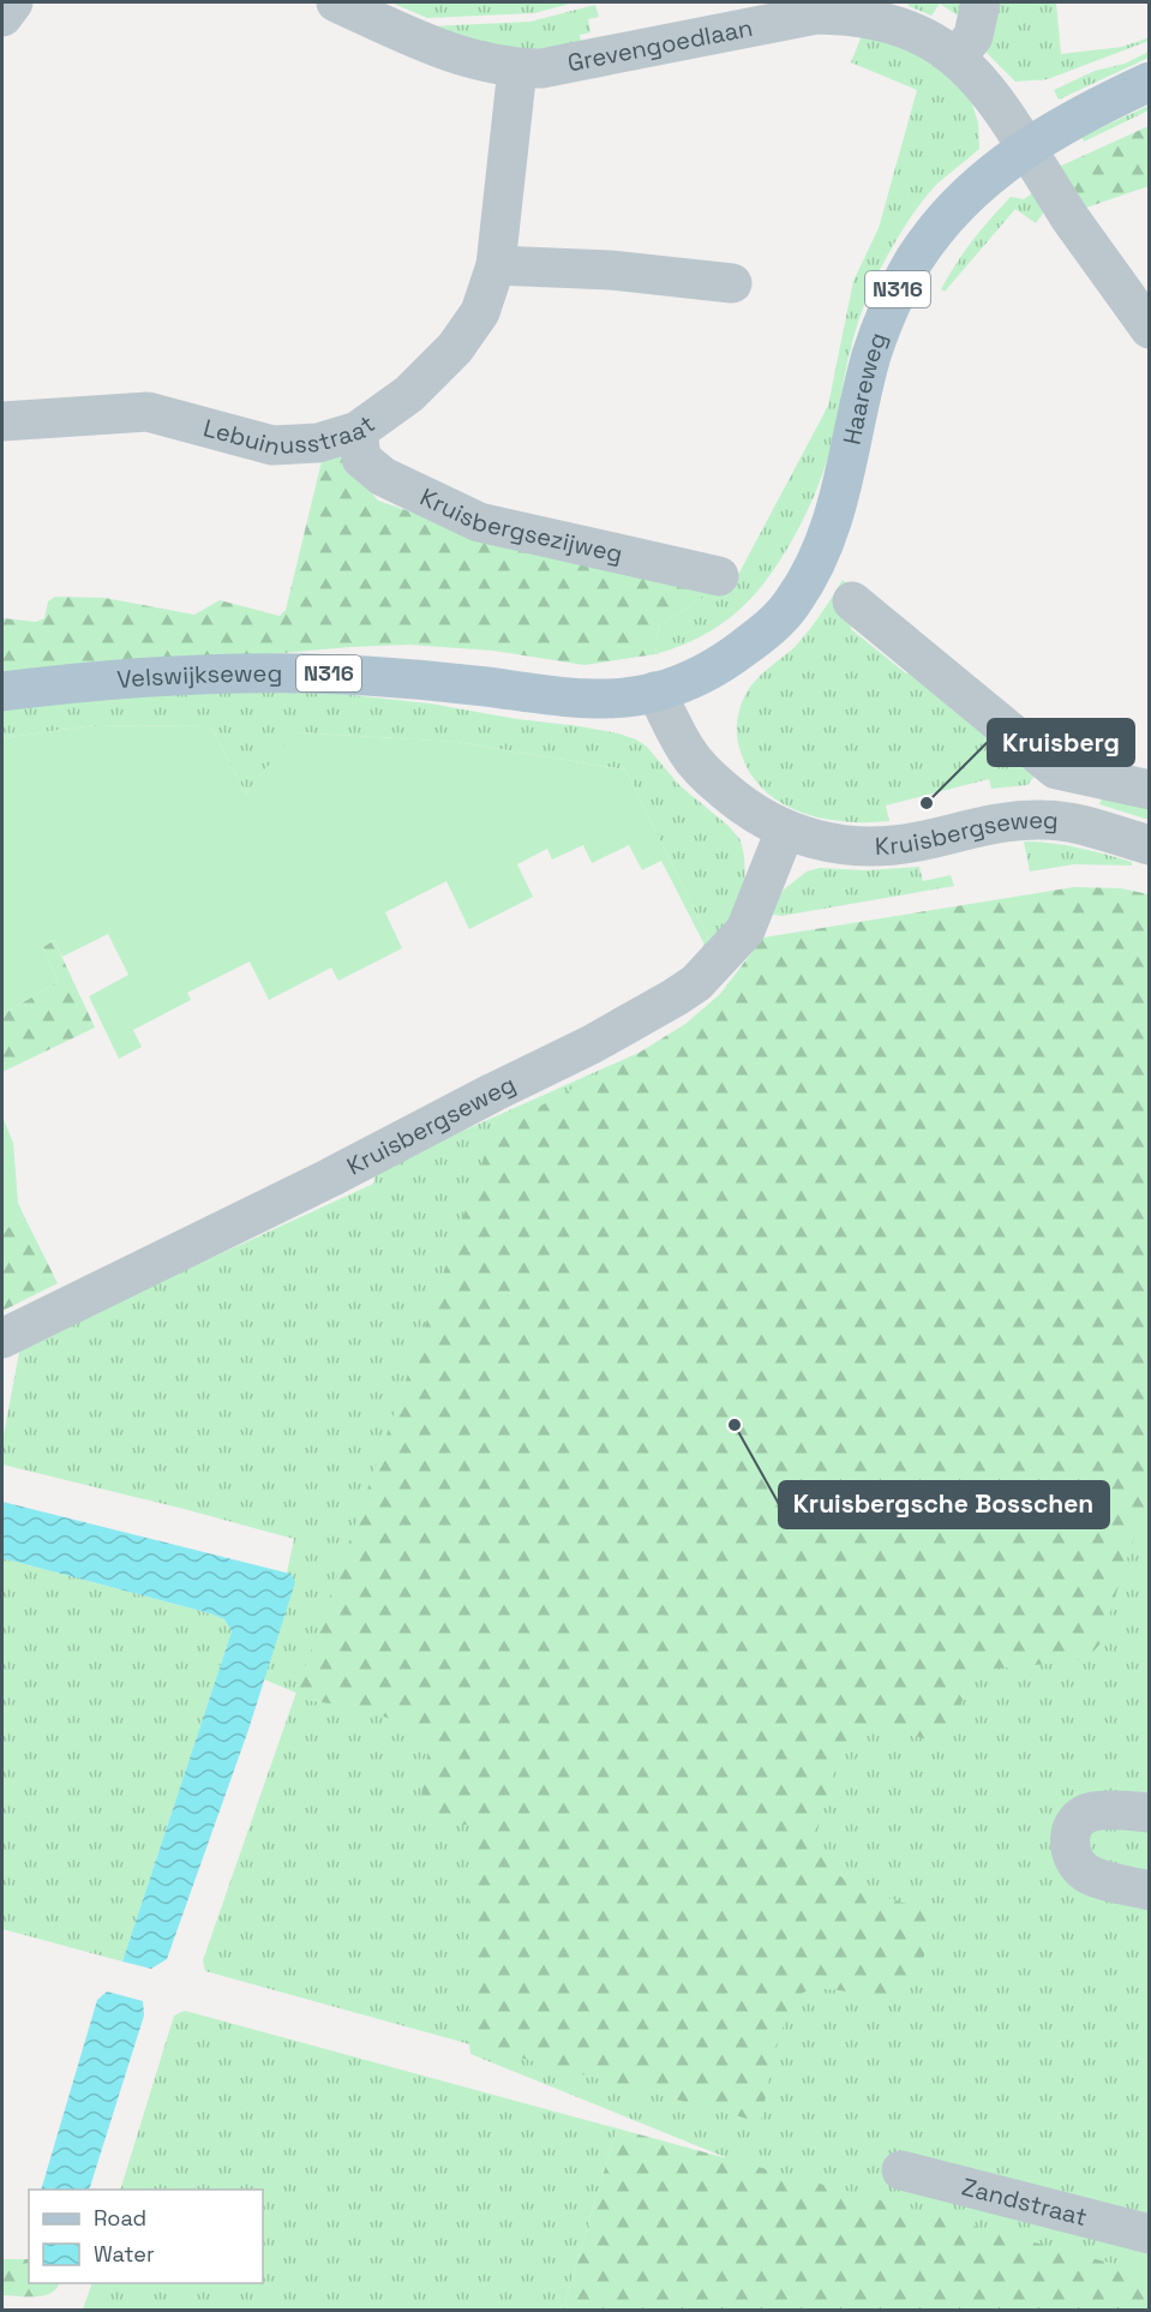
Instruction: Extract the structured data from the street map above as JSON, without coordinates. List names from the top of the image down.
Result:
{
  "streets": {
    "main road": ["N316", "Haareweg", "Velswijkseweg"],
    "street": [
      "Grevengoedlaan",
      "Lebuinusstraat",
      "Kruisbergsezijweg",
      "Kruisbergseweg",
      "Zandstraat"
    ]
  },
  "crossings": [
    ["Grevengoedlaan", "Haareweg"],
    ["Grevengoedlaan", "Lebuinusstraat"],
    ["Haareweg", "Velswijkseweg"],
    ["Haareweg", "Kruisbergseweg"],
    ["Lebuinusstraat", "Kruisbergsezijweg"],
    ["Velswijkseweg", "Kruisbergseweg"]
  ],
  "places": ["Kruisberg", "Kruisbergsche Bosschen"],
  "legend": ["Road", "Water"]
}
